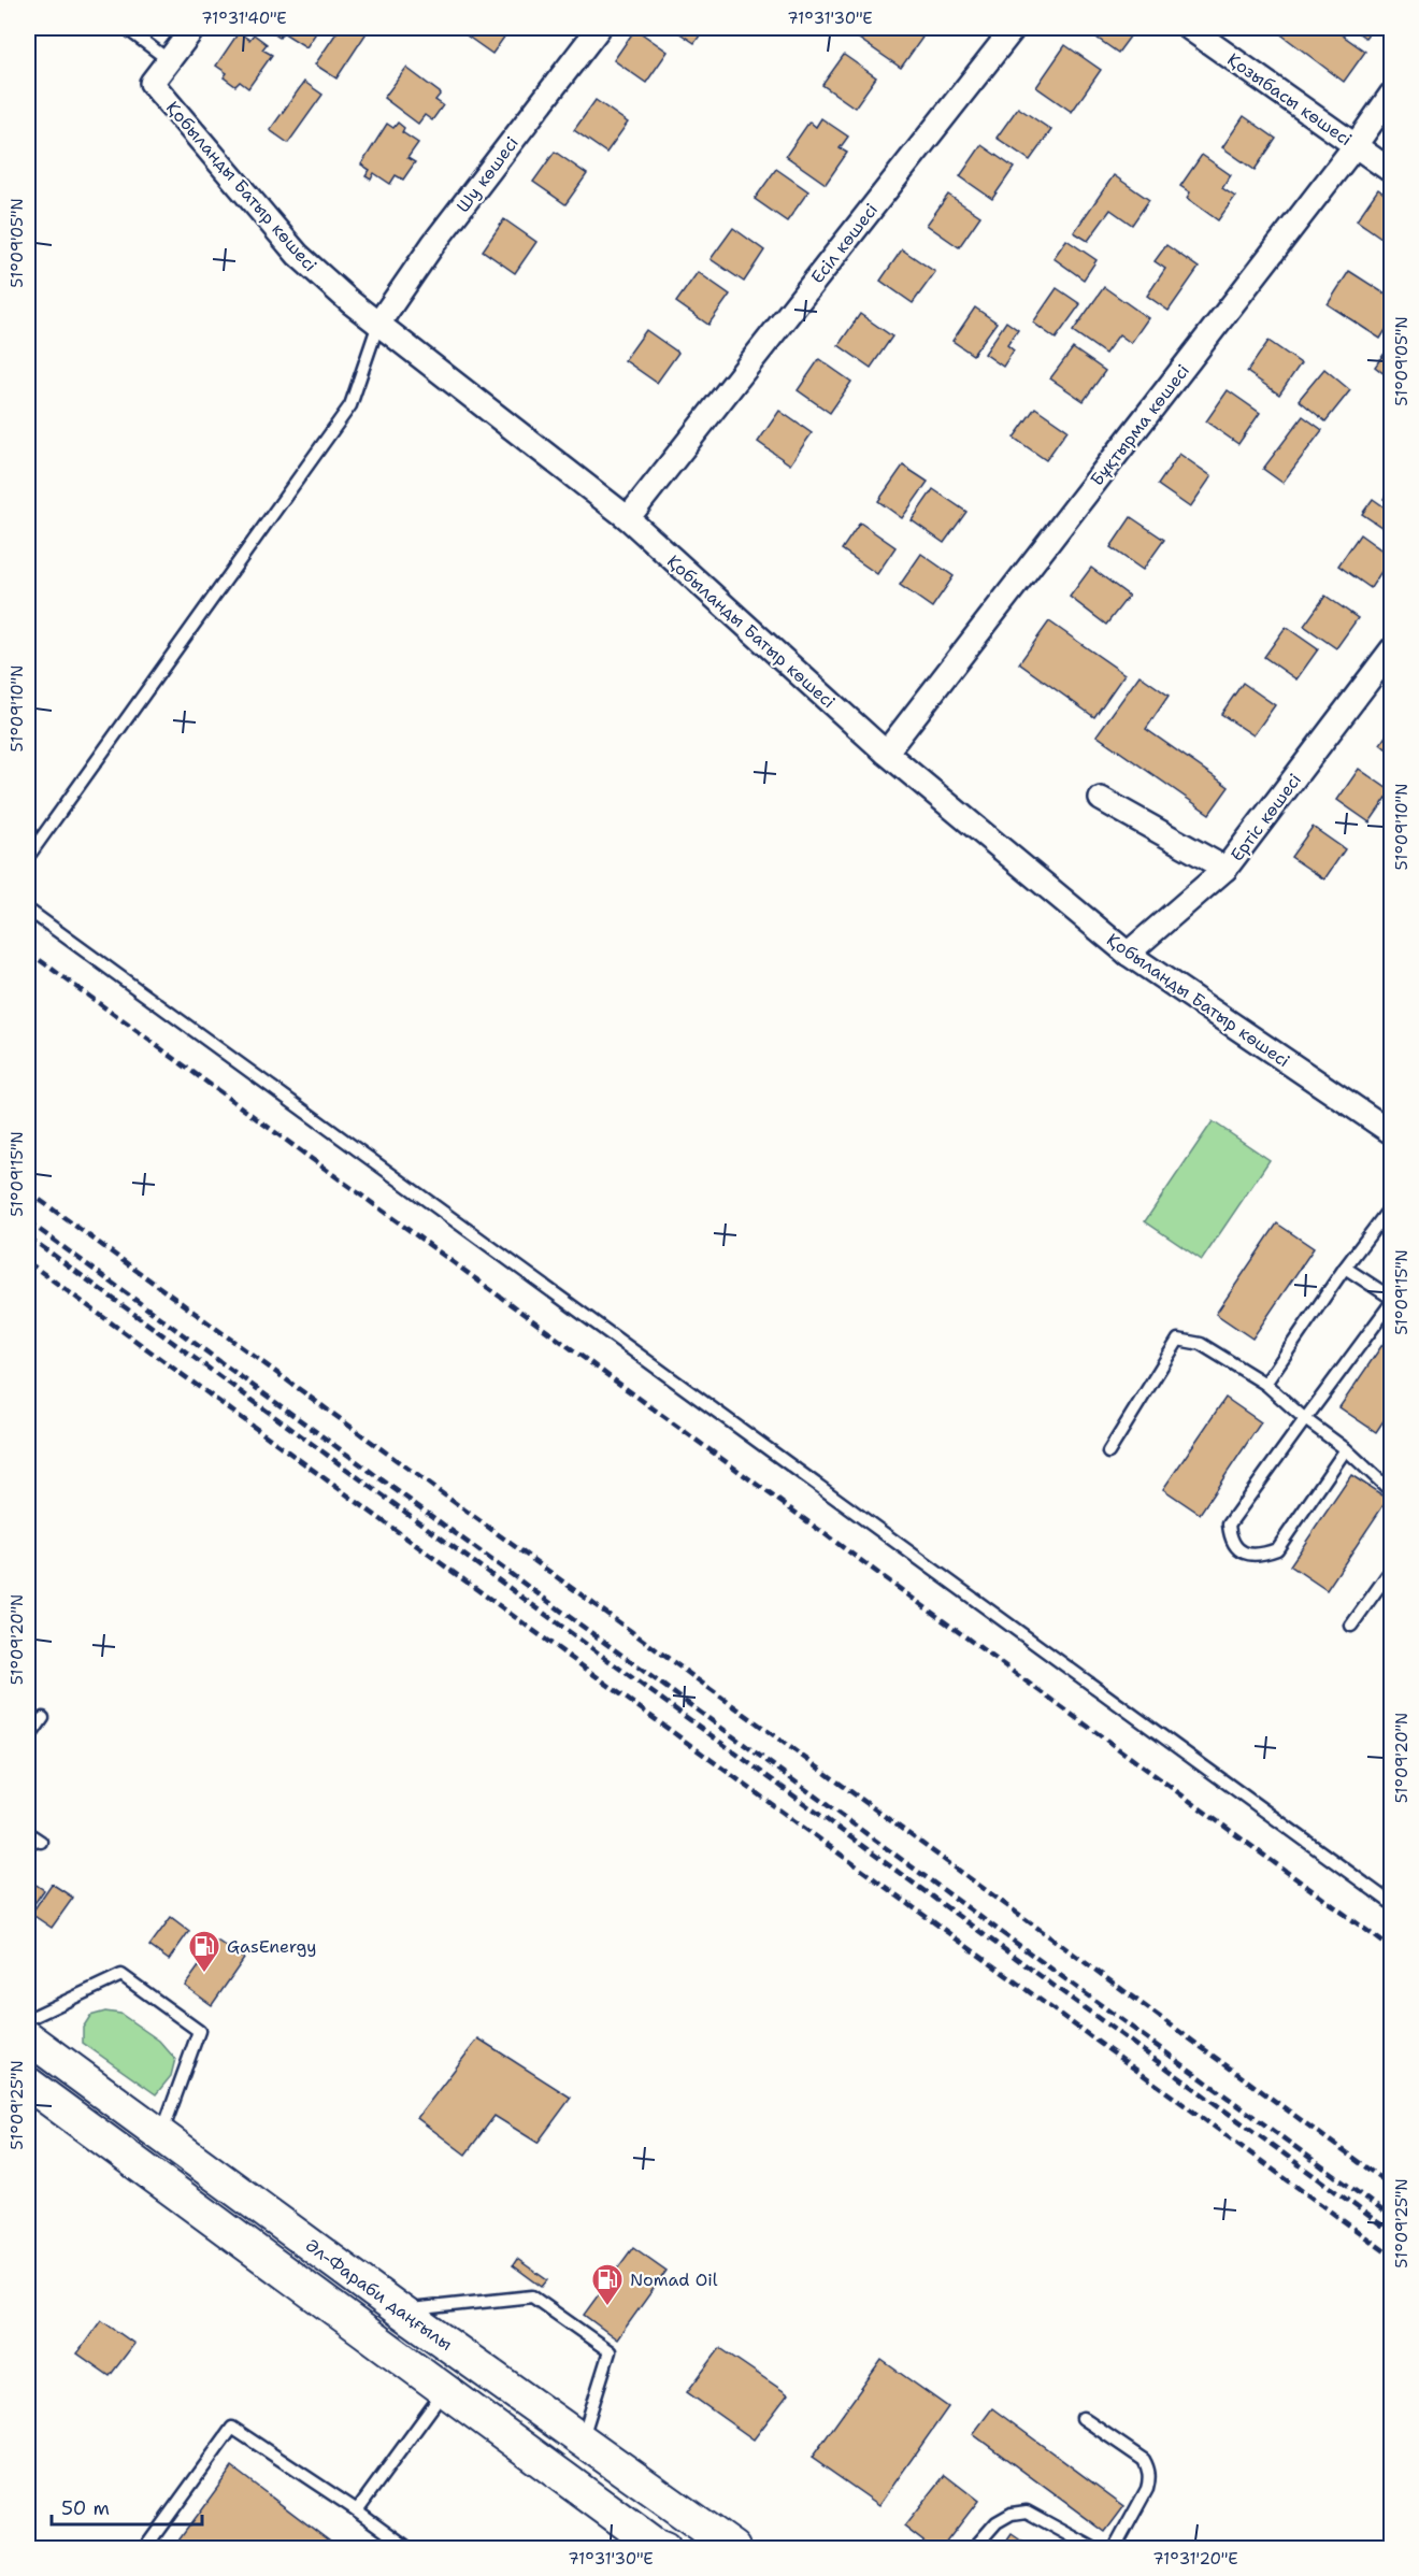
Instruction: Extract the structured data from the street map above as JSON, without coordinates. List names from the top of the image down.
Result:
{
  "streets": {
    "main road": ["Әл-Фараби даңғылы"],
    "street": [
      "Қозыбасы көшесі",
      "Шу көшесі",
      "Қобыланды Батыр көшесі",
      "Есіл көшесі",
      "Бұқтырма көшесі",
      "Ертіс көшесі"
    ]
  },
  "crossings": [
    ["Қозыбасы көшесі", "Бұқтырма көшесі"],
    ["Шу көшесі", "Қобыланды Батыр көшесі"],
    ["Қобыланды Батыр көшесі", "Есіл көшесі"],
    ["Қобыланды Батыр көшесі", "Бұқтырма көшесі"]
  ],
  "places": {
    "fuel station": ["GasEnergy", "Nomad Oil"]
  },
  "scale_bar": "50 m",
  "coordinates": [
    "71°31'40\"E",
    "71°31'30\"E",
    "51°09'05\"N",
    "51°09'10\"N",
    "51°09'15\"N",
    "51°09'20\"N",
    "51°09'25\"N",
    "71°31'20\"E"
  ]
}
